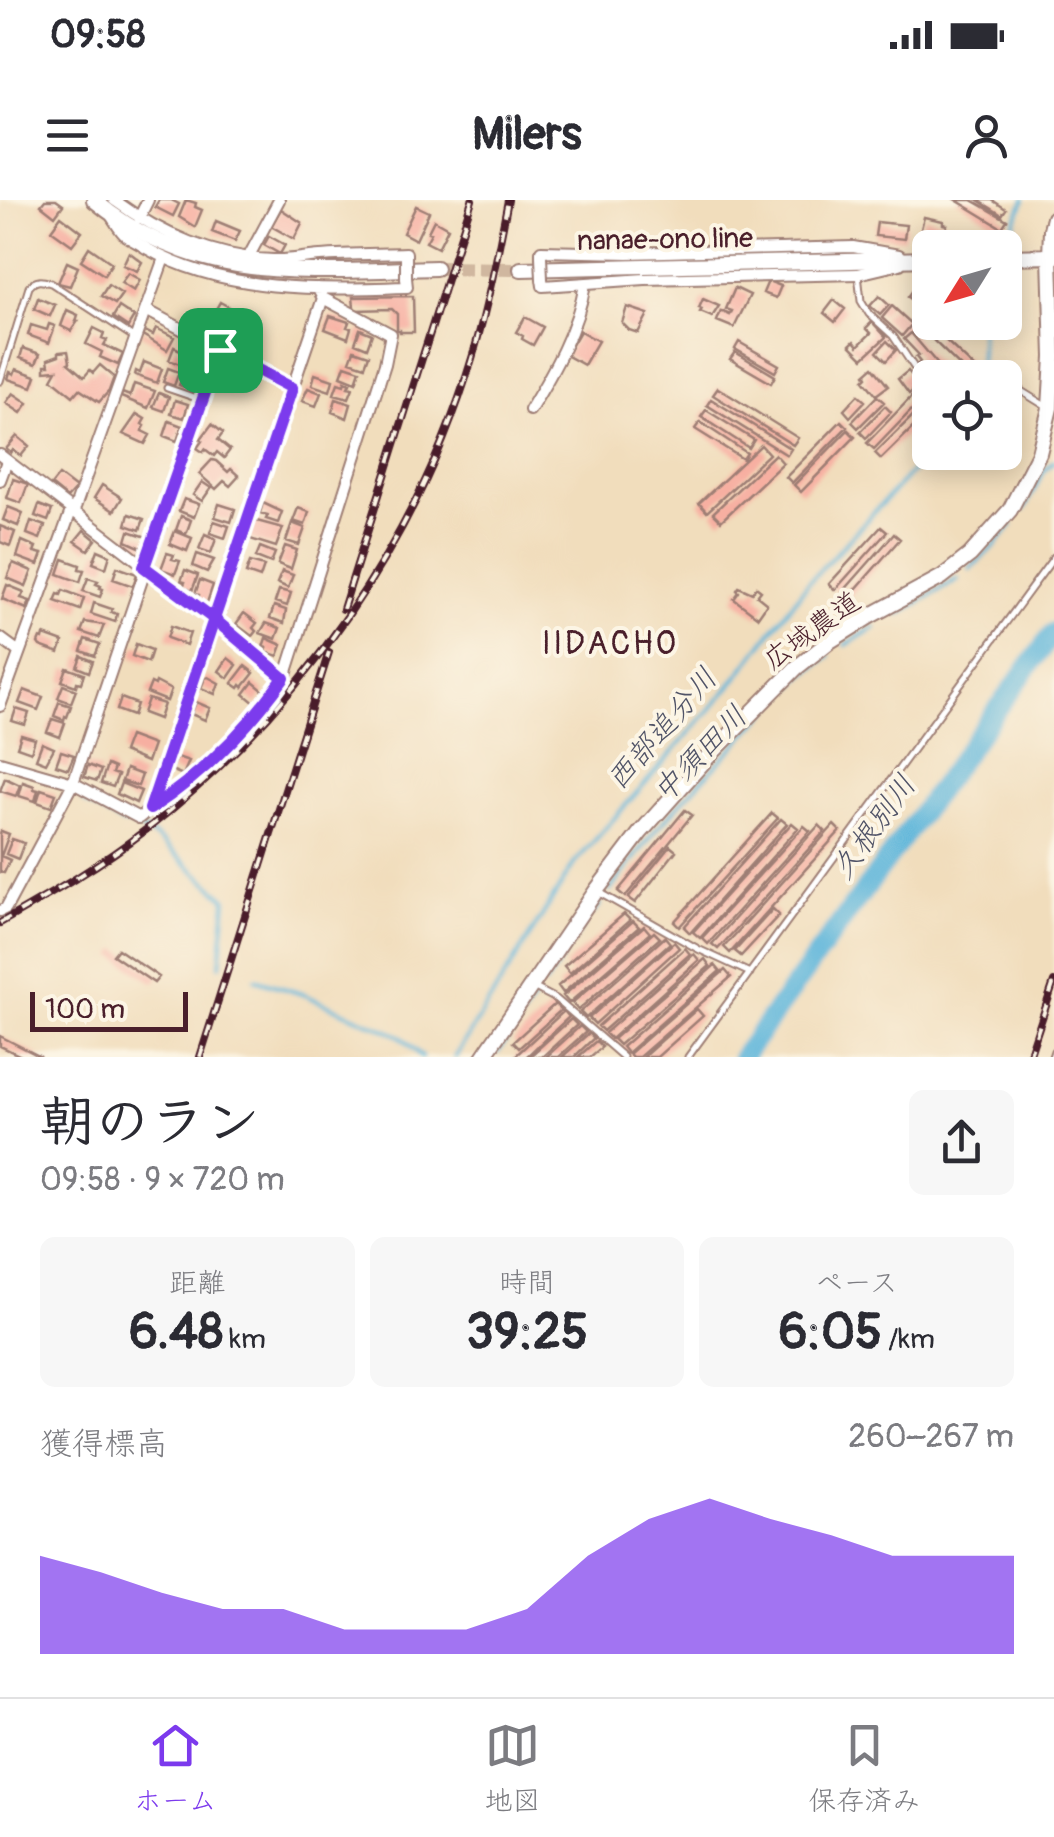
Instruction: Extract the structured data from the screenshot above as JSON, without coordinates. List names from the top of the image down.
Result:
{
  "streets": {
    "street": ["nanae-ono line", "広域農道"]
  },
  "districts": ["IIDACHO"],
  "water": ["西部追分川", "中須田川", "久根別川"],
  "scale_bar": "100 m",
  "north": "bottom left",
  "page": {
    "status": "09:58",
    "header": "Milers",
    "scale": "100 m",
    "heading": ["朝のラン", "09:58 · 9 × 720 m"],
    "stats": [
      ["距離", "6.48 km"],
      ["時間", "39:25"],
      ["ペース", "6:05 /km"]
    ],
    "chart": ["獲得標高", "260–267 m"],
    "tabs": ["ホーム", "地図", "保存済み"]
  }
}
